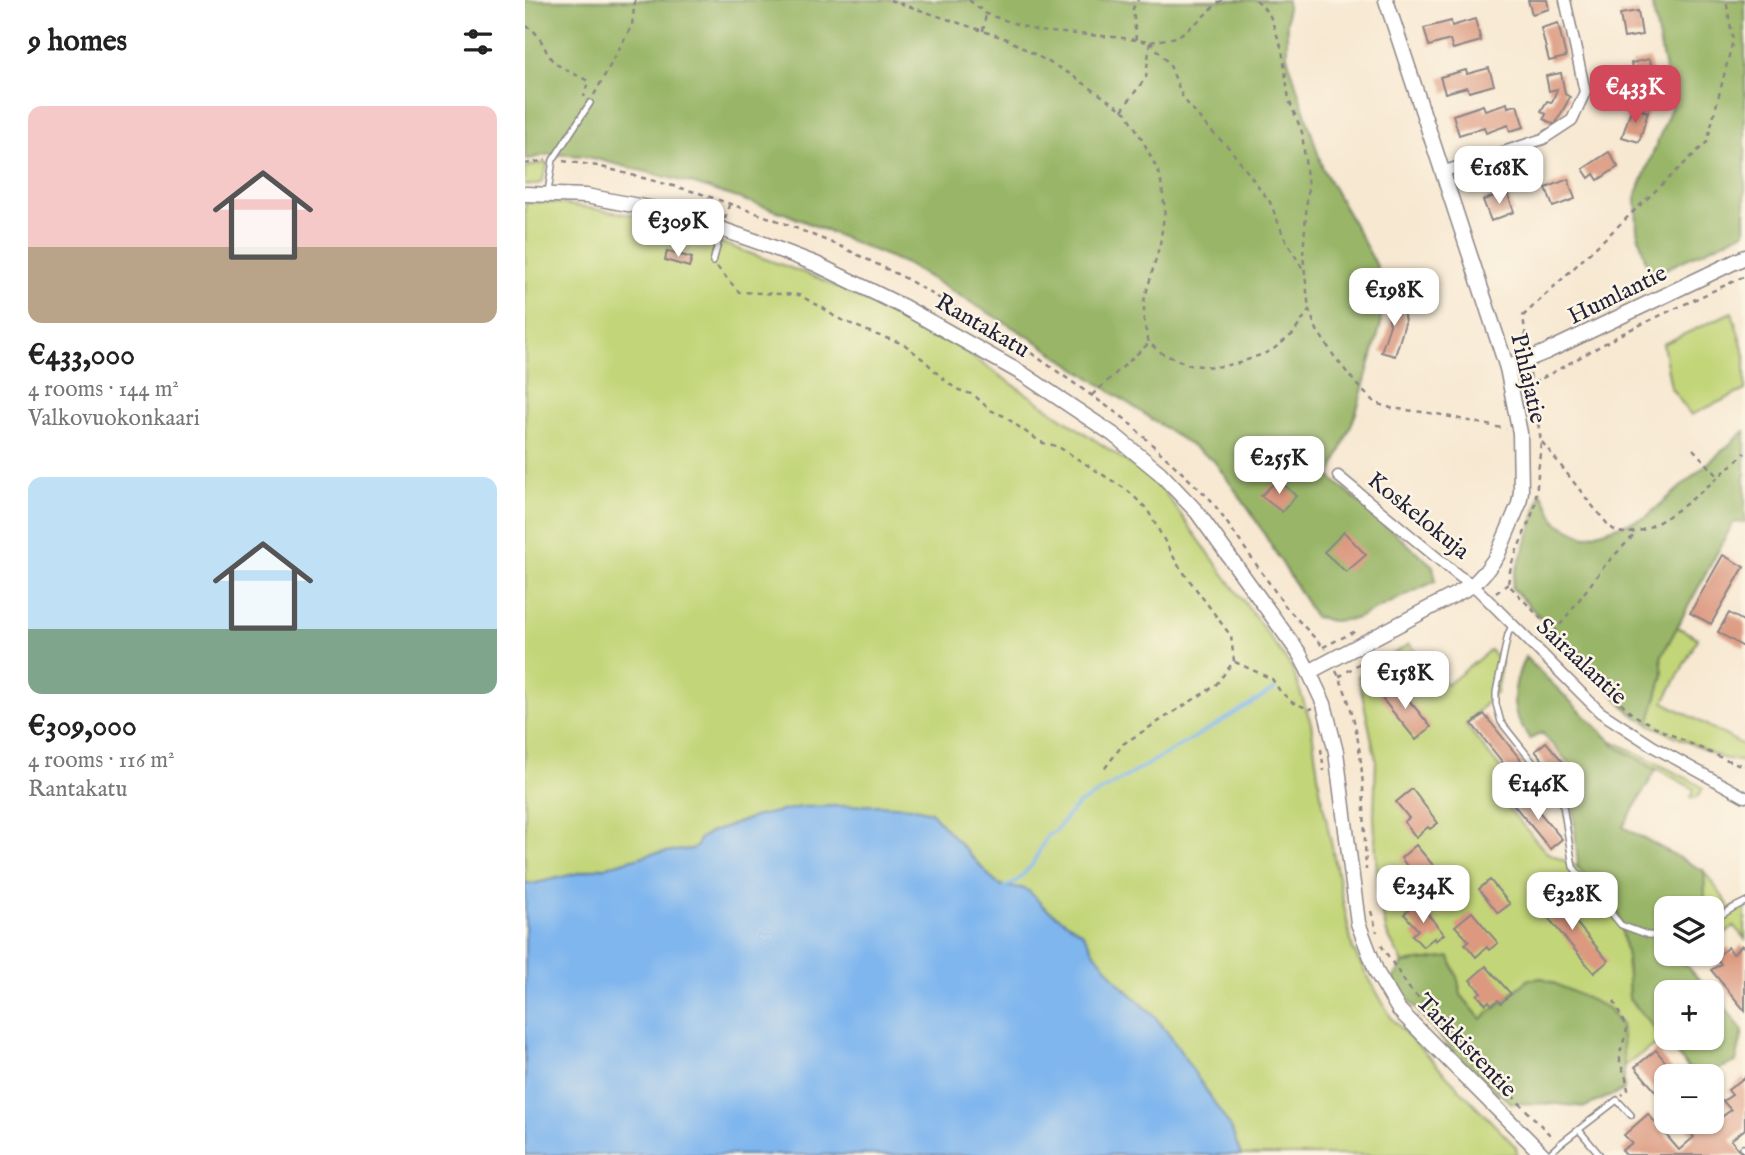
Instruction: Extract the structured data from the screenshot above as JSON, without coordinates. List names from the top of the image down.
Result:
{
  "streets": {
    "street": [
      "Humlantie",
      "Rantakatu",
      "Pihlajatie",
      "Koskelokuja",
      "Sairaalantie",
      "Tarkkistentie"
    ]
  },
  "crossings": [
    ["Humlantie", "Pihlajatie"],
    ["Rantakatu", "Pihlajatie"],
    ["Rantakatu", "Tarkkistentie"],
    ["Pihlajatie", "Koskelokuja"],
    ["Pihlajatie", "Sairaalantie"],
    ["Pihlajatie", "Tarkkistentie"],
    ["Koskelokuja", "Sairaalantie"]
  ],
  "page": {
    "heading": "9 homes",
    "price": [
      "€433K",
      "€168K",
      "€309K",
      "€198K",
      "€255K",
      "€158K",
      "€146K",
      "€234K",
      "€328K"
    ],
    "list": [
      {
        "name": "€433,000",
        "note": "4 rooms · 144 m² · Valkovuokonkaari"
      },
      {
        "name": "€309,000",
        "note": "4 rooms · 116 m² · Rantakatu"
      }
    ],
    "map_buttons": ["+", "−"]
  }
}
